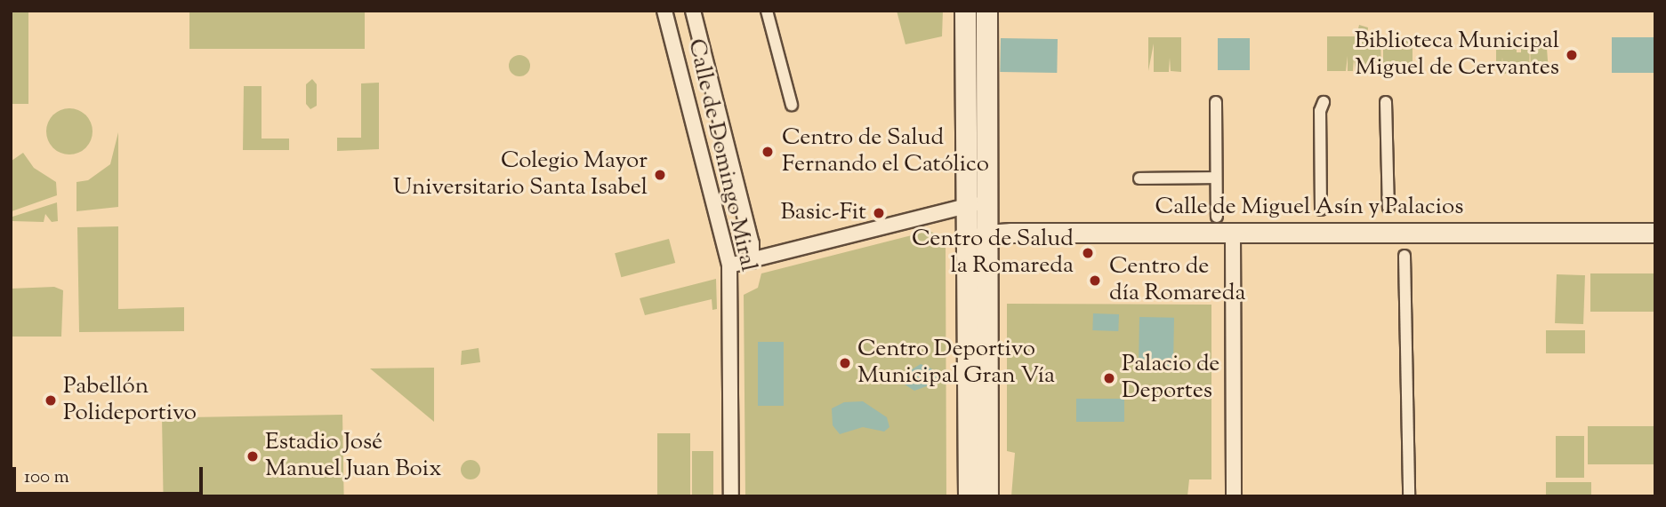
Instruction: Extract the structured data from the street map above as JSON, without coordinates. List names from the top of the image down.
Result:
{
  "streets": {
    "street": ["Calle de Domingo Miral", "Calle de Miguel Asín y Palacios"]
  },
  "places": [
    "Biblioteca Municipal Miguel de Cervantes",
    "Centro de Salud Fernando el Católico",
    "Colegio Mayor Universitario Santa Isabel",
    "Basic-Fit",
    "Centro de Salud la Romareda",
    "Centro de día Romareda",
    "Centro Deportivo Municipal Gran Vía",
    "Palacio de Deportes",
    "Pabellón Polideportivo",
    "Estadio José Manuel Juan Boix"
  ],
  "scale_bar": "100 m"
}
